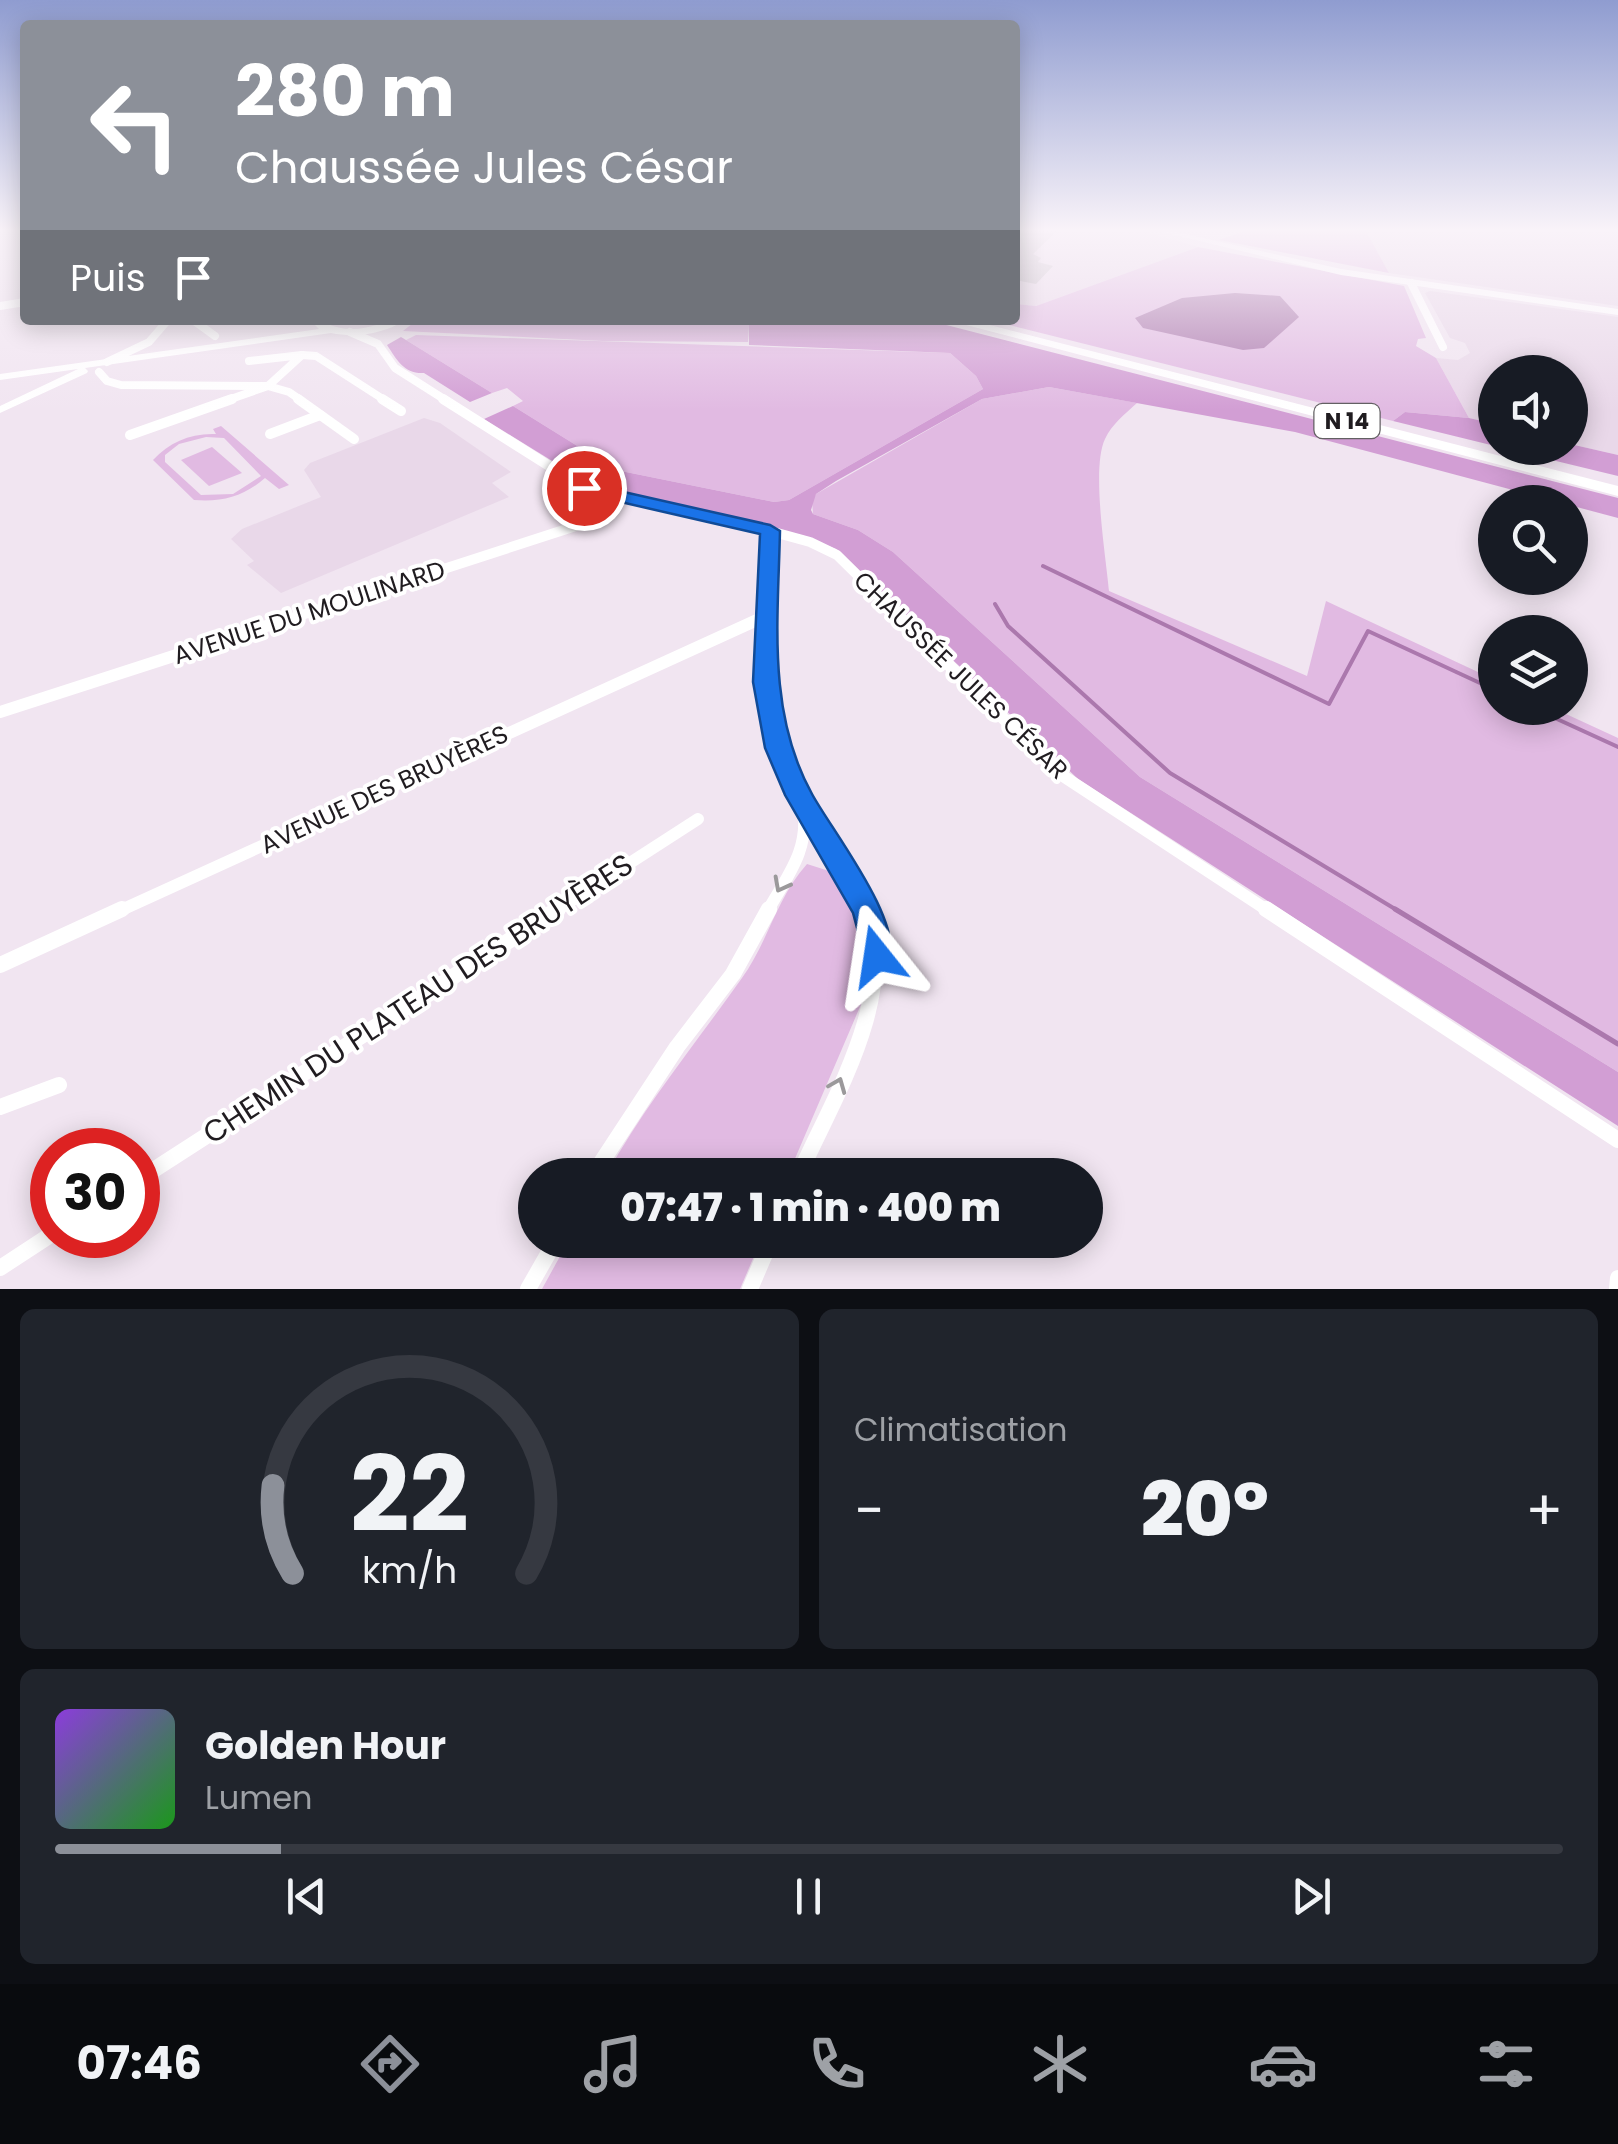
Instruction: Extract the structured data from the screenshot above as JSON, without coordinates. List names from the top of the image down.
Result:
{
  "streets": {
    "highway": ["N 14"],
    "street": [
      "AVENUE DU MOULINARD",
      "CHAUSSÉE JULES CÉSAR",
      "AVENUE DES BRUYÈRES",
      "CHEMIN DU PLATEAU DES BRUYÈRES"
    ]
  },
  "crossings": [
    ["AVENUE DU MOULINARD", "CHAUSSÉE JULES CÉSAR"]
  ],
  "page": {
    "turn": ["280 m", "Chaussée Jules César"],
    "then": "Puis",
    "limit": "30",
    "trip": "07:47 · 1 min · 400 m",
    "tile": "Climatisation",
    "heat": ["−", "20°", "+"],
    "song": ["Golden Hour", "Lumen"],
    "tabs": "07:46",
    "gauge": ["22", "km/h"]
  }
}
